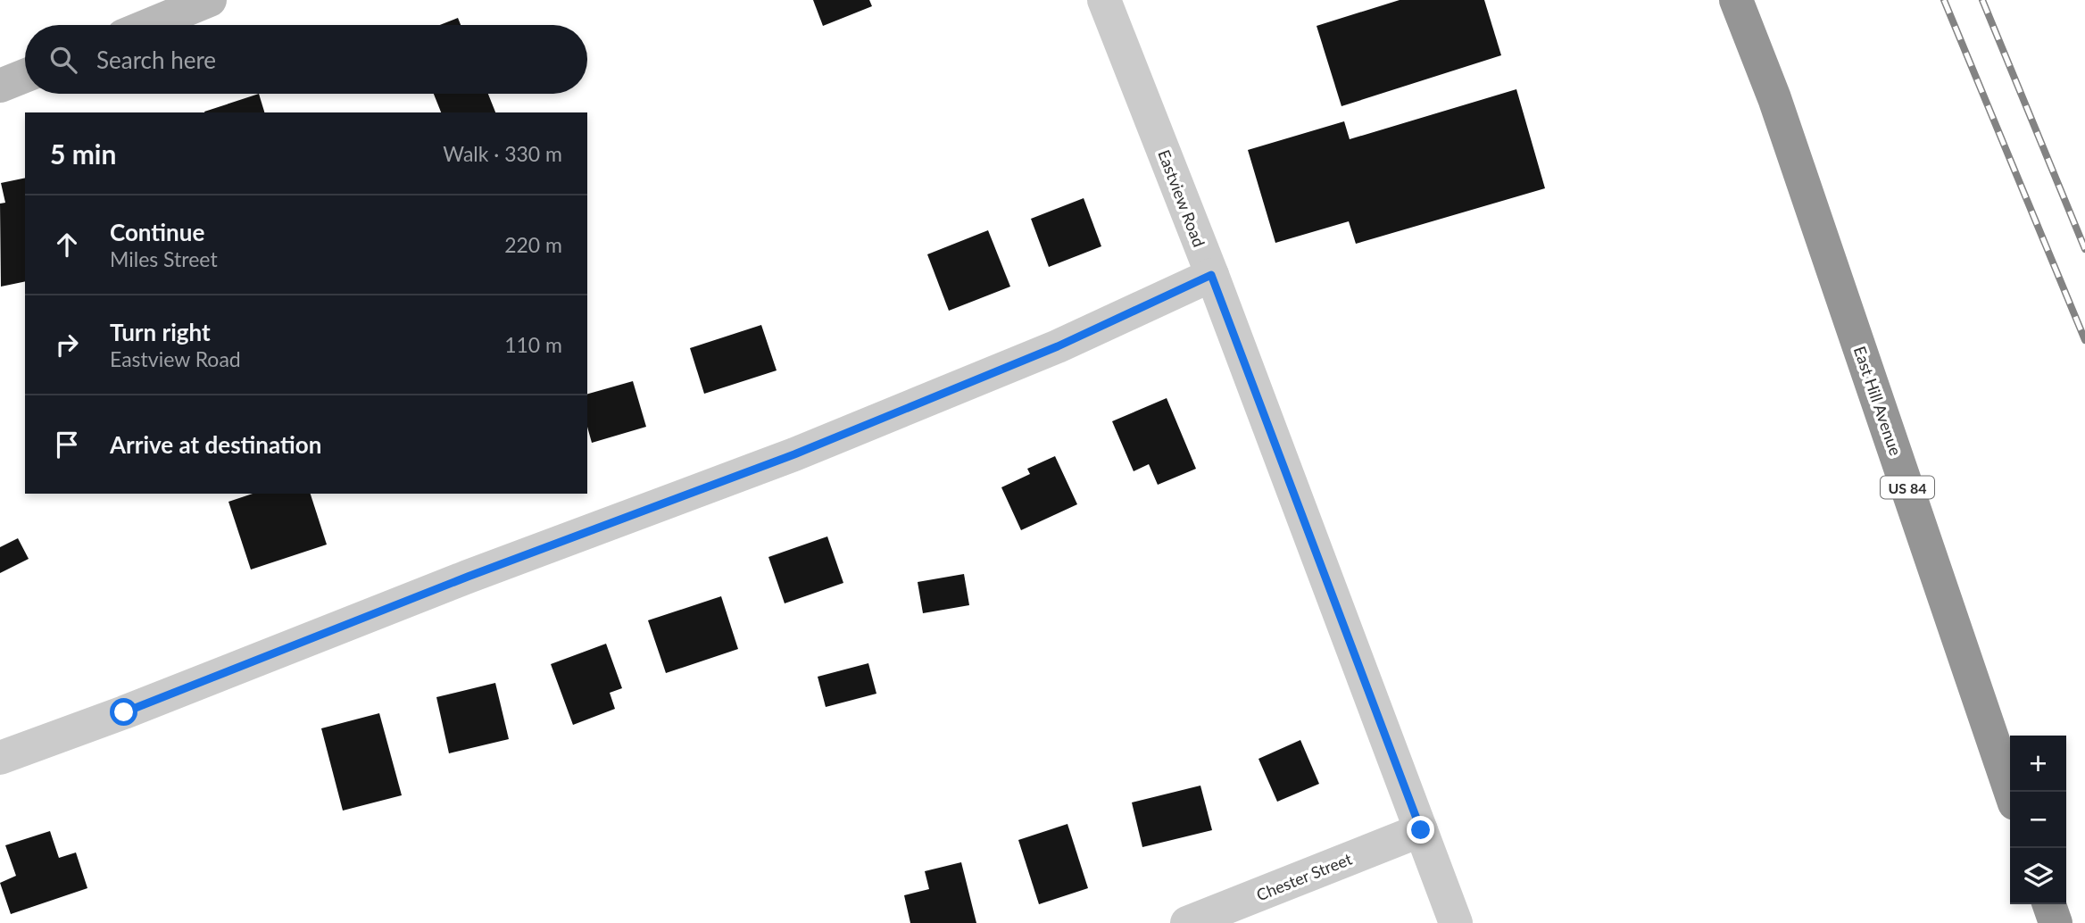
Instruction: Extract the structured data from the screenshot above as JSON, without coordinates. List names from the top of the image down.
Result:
{
  "streets": {
    "highway": ["East Hill Avenue", "US 84"],
    "street": ["Eastview Road", "Chester Street"]
  },
  "crossings": [
    ["Eastview Road", "Chester Street"]
  ],
  "page": {
    "search": "Search here",
    "heading": ["5 min", "Walk · 330 m"],
    "list": [
      ["Continue", "Miles Street", "220 m"],
      ["Turn right", "Eastview Road", "110 m"],
      "Arrive at destination"
    ],
    "map_buttons": ["+", "−"]
  }
}
